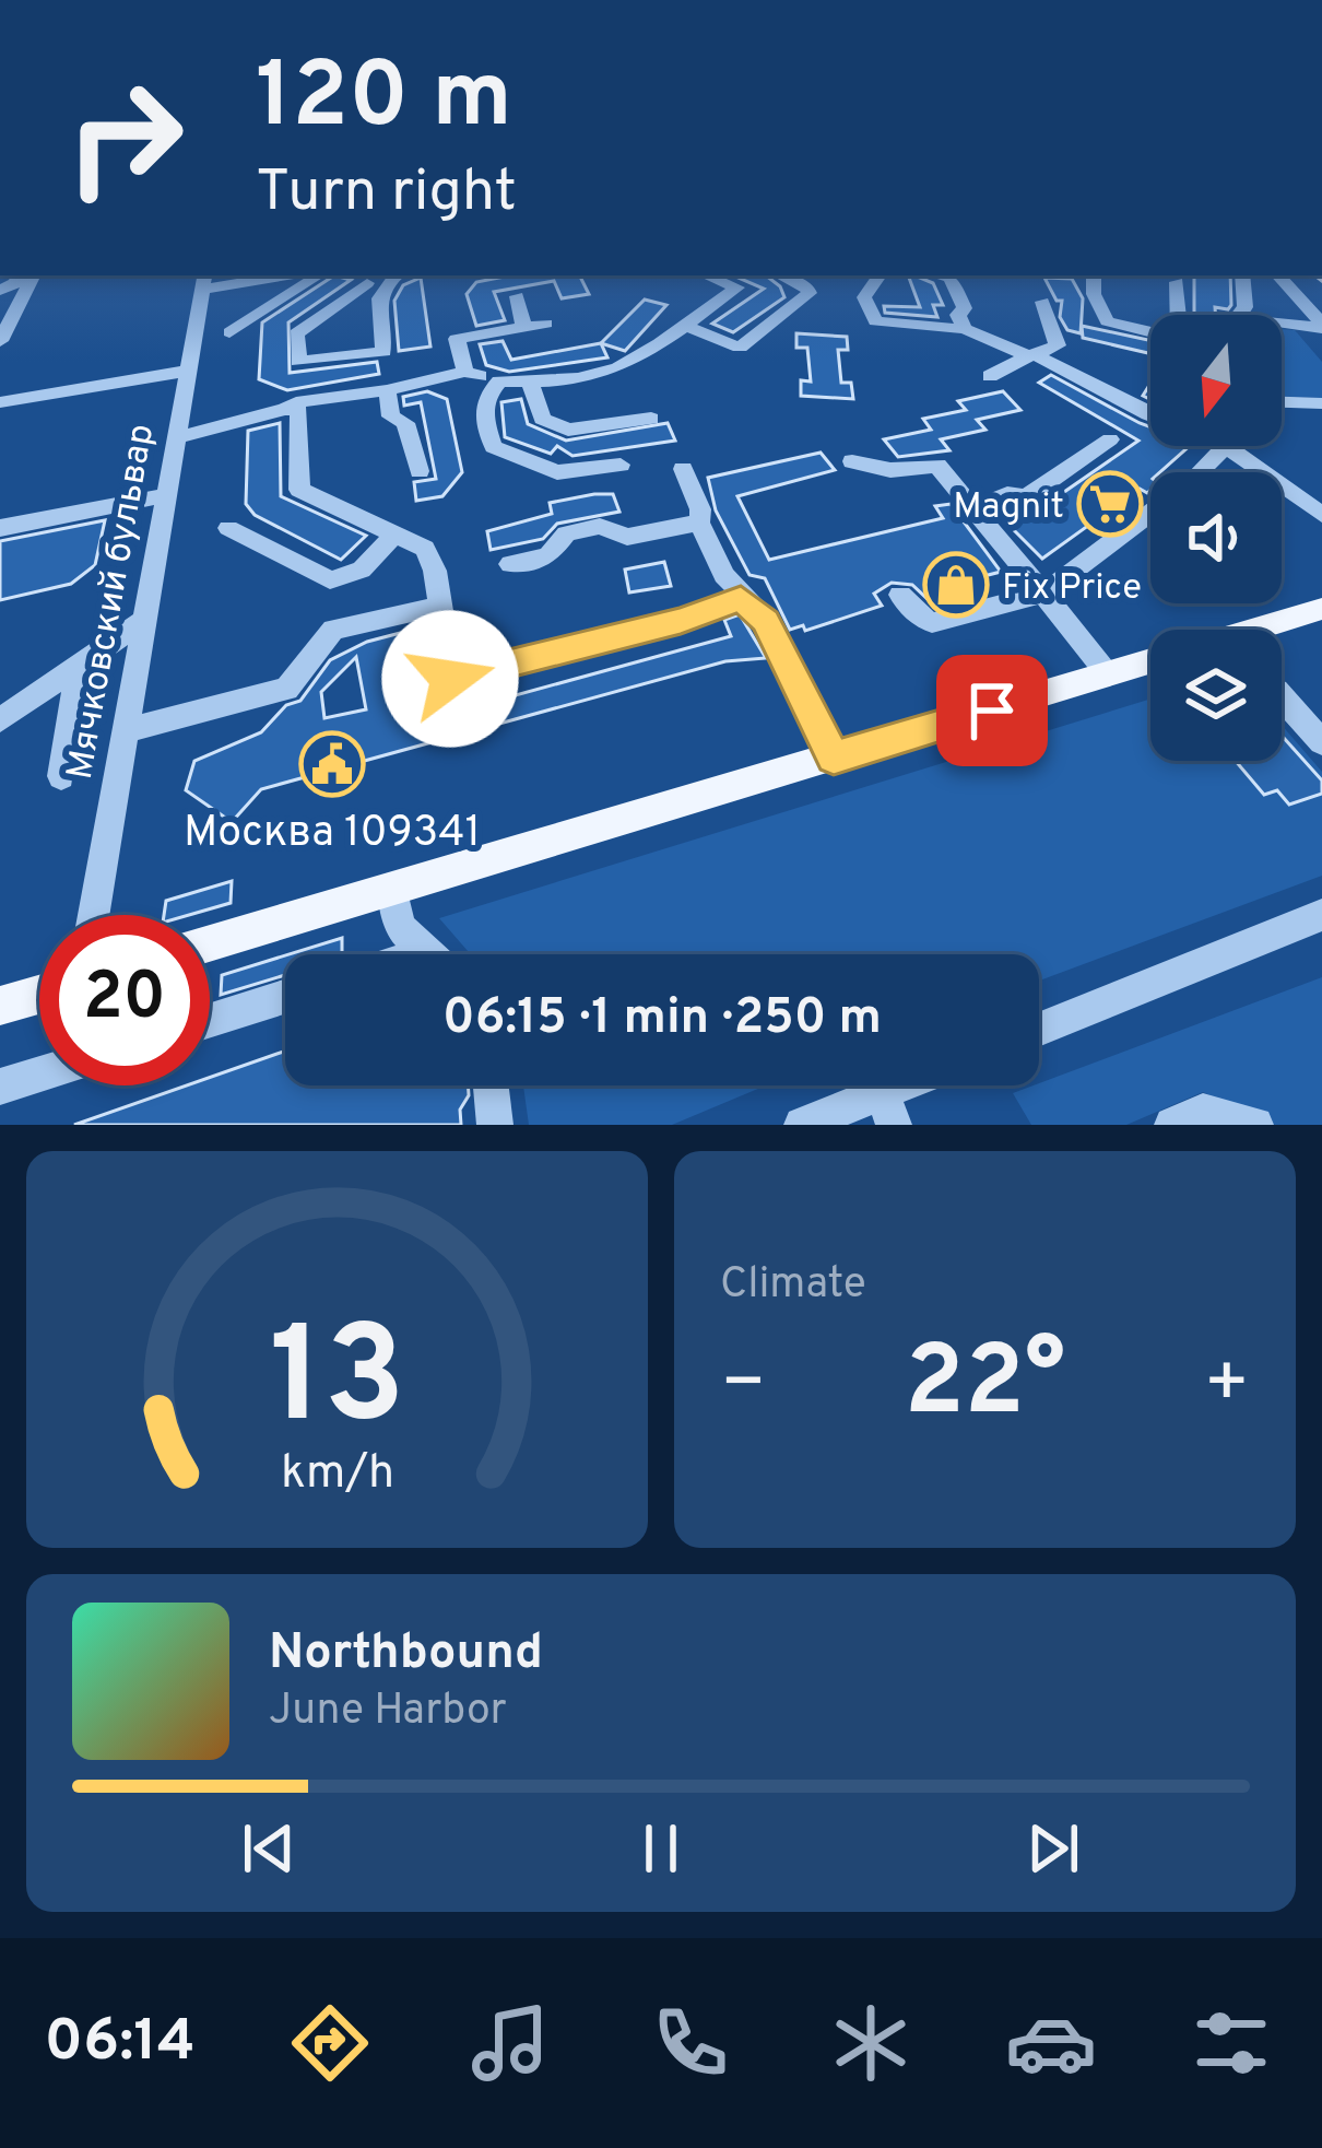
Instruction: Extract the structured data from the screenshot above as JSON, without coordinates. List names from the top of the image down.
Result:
{
  "streets": {
    "street": ["Мячковский бульвар"]
  },
  "places": {
    "supermarket": ["Magnit"],
    "shop": ["Fix Price"],
    "public building": ["Москва 109341"]
  },
  "north": "bottom",
  "page": {
    "turn": ["120 m", "Turn right"],
    "limit": "20",
    "trip": "06:15 · 1 min · 250 m",
    "tile": "Climate",
    "heat": ["−", "22°", "+"],
    "song": ["Northbound", "June Harbor"],
    "tabs": "06:14",
    "gauge": ["13", "km/h"]
  }
}
